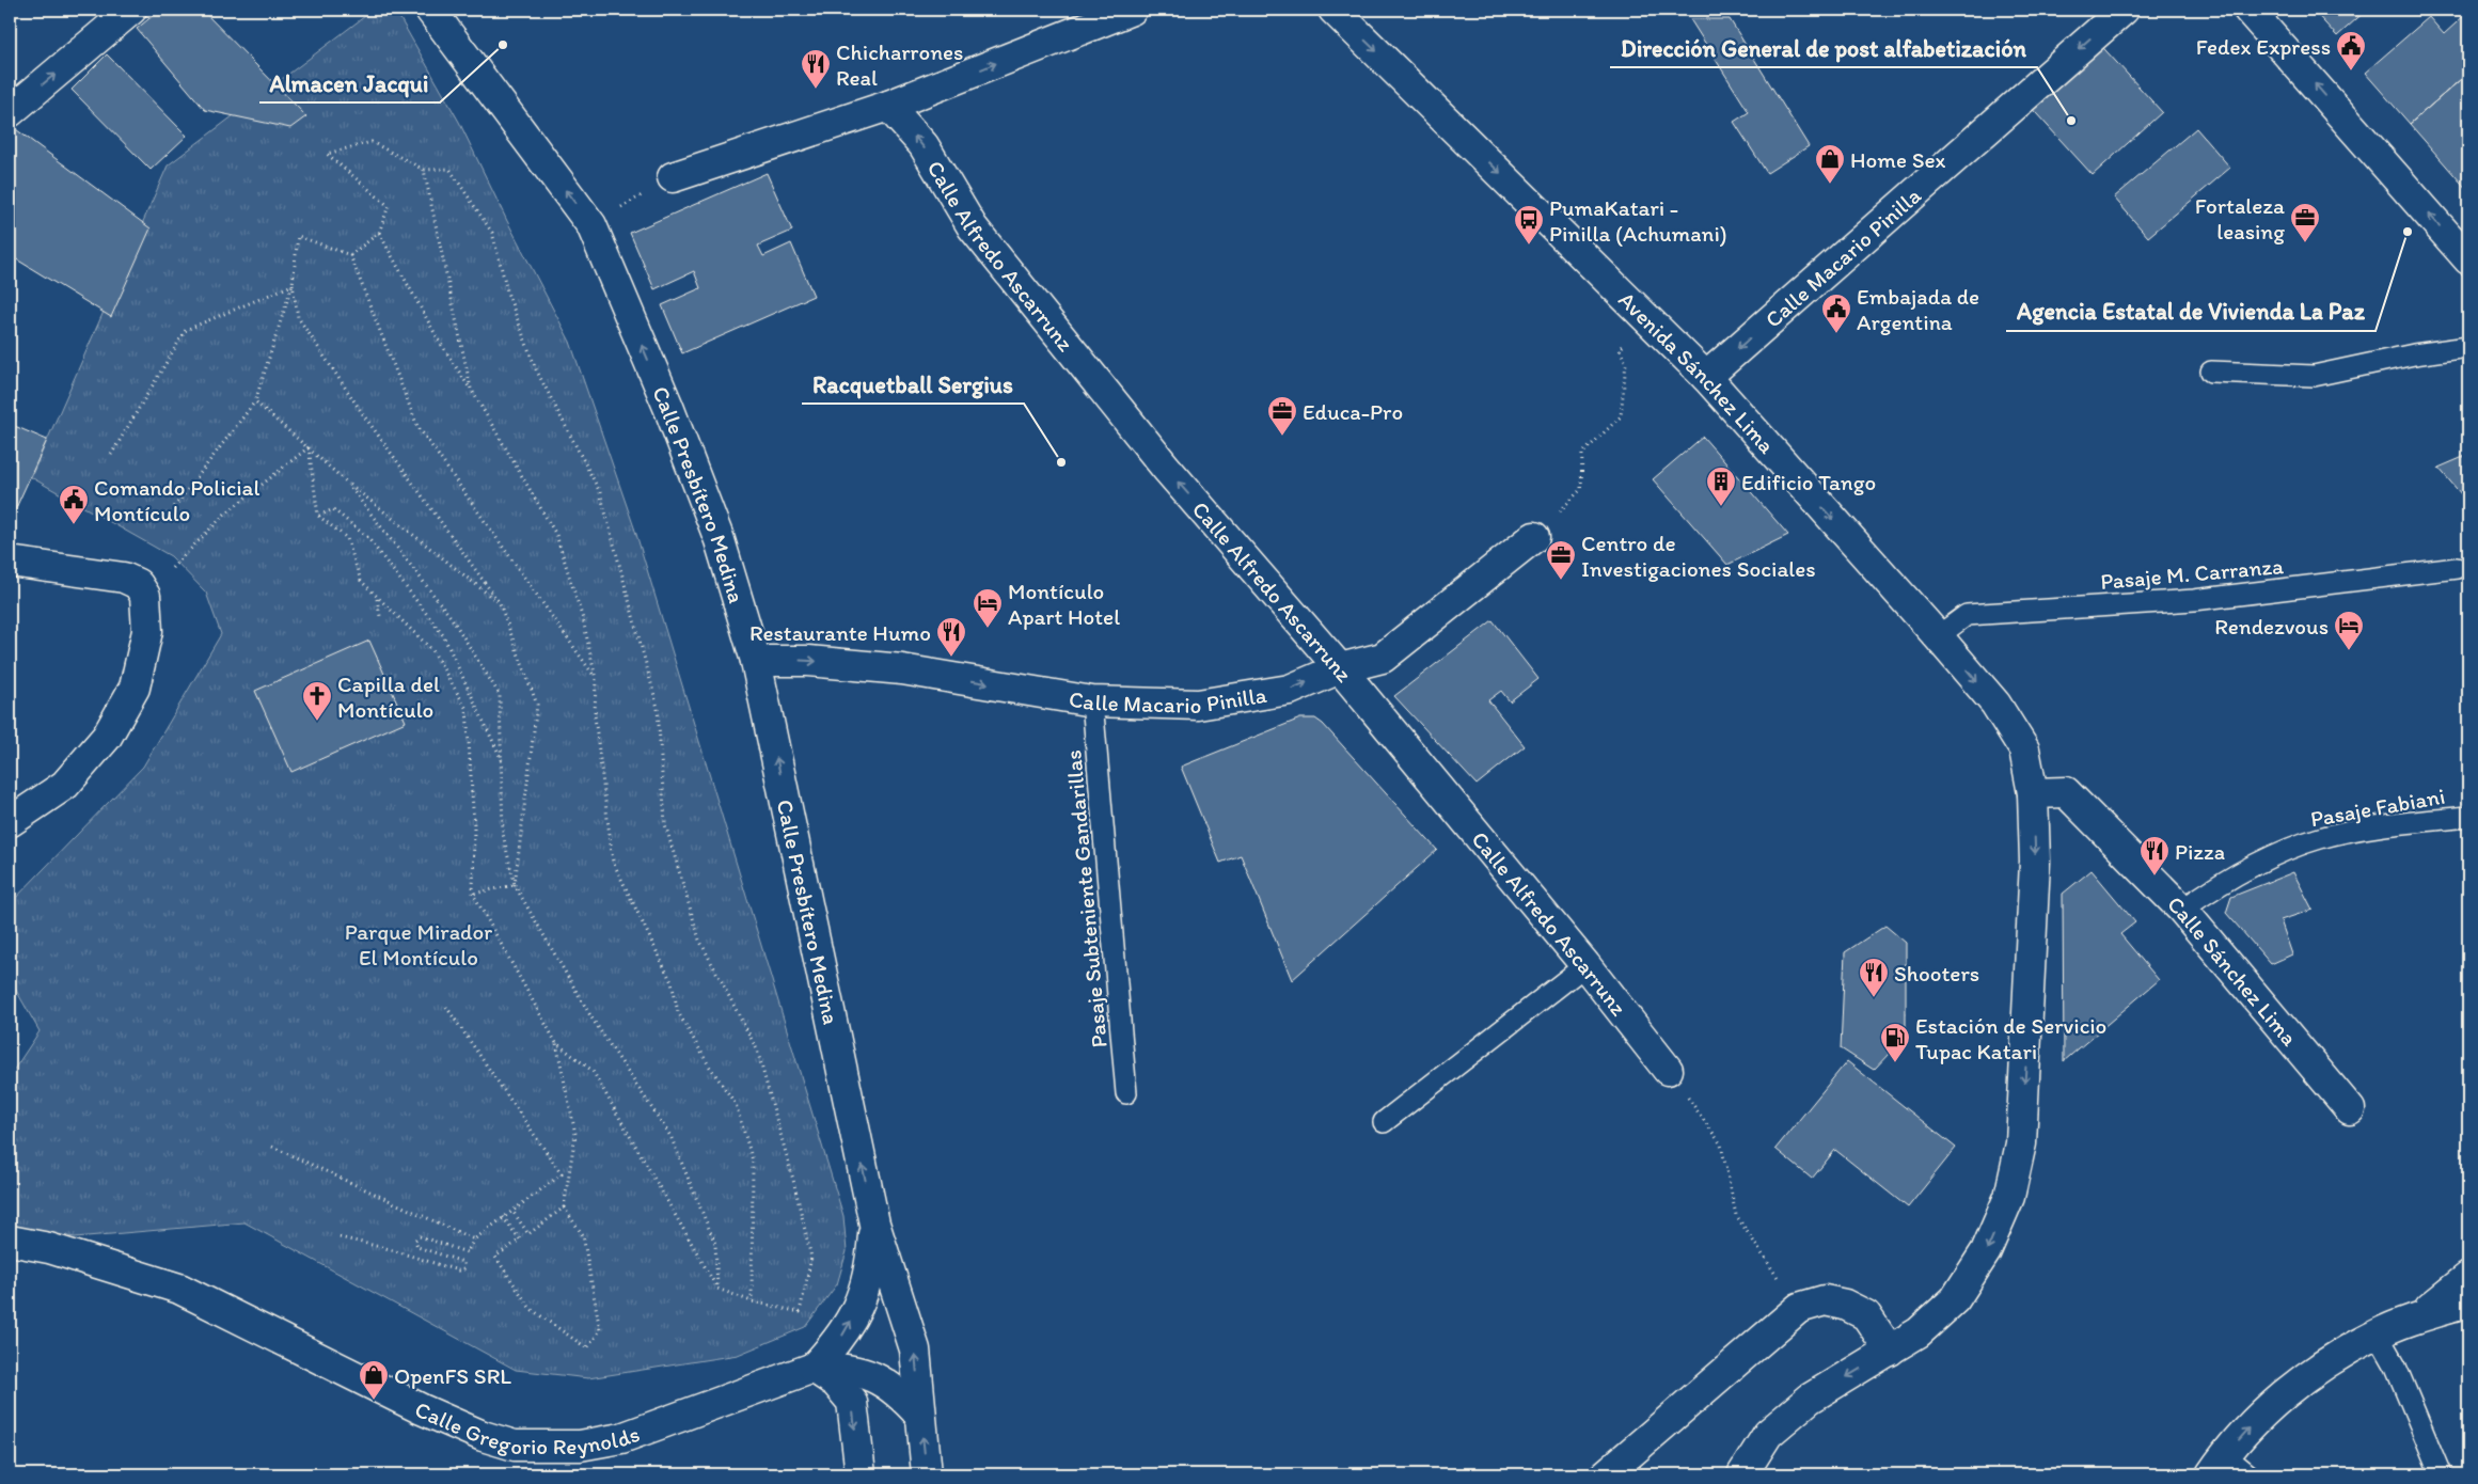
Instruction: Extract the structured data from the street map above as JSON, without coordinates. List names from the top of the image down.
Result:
{
  "streets": {
    "street": [
      "Calle Alfredo Ascarrunz",
      "Calle Macario Pinilla",
      "Avenida Sánchez Lima",
      "Calle Presbítero Medina",
      "Calle Sánchez Lima",
      "Calle Gregorio Reynolds"
    ],
    "lane": ["Pasaje M. Carranza", "Pasaje Fabiani", "Pasaje Subteniente Gandarillas"]
  },
  "crossings": [
    ["Calle Alfredo Ascarrunz", "Calle Macario Pinilla"],
    ["Calle Macario Pinilla", "Avenida Sánchez Lima"],
    ["Calle Macario Pinilla", "Calle Presbítero Medina"],
    ["Calle Macario Pinilla", "Pasaje Subteniente Gandarillas"],
    ["Avenida Sánchez Lima", "Pasaje M. Carranza"],
    ["Avenida Sánchez Lima", "Calle Sánchez Lima"],
    ["Calle Presbítero Medina", "Calle Gregorio Reynolds"],
    ["Pasaje Fabiani", "Calle Sánchez Lima"]
  ],
  "one_way": ["Calle Alfredo Ascarrunz", "Avenida Sánchez Lima", "Calle Presbítero Medina"],
  "parks": ["Parque Mirador El Montículo"],
  "places": {
    "other": [
      "Almacen Jacqui",
      "Dirección General de post alfabetización",
      "Agencia Estatal de Vivienda La Paz",
      "Racquetball Sergius"
    ],
    "public building": ["Fedex Express", "Embajada de Argentina", "Comando Policial Montículo"],
    "restaurant": [
      "Chicharrones Real",
      "Restaurante Humo",
      "Pizza",
      "Shooters"
    ],
    "shop": ["Home Sex", "OpenFS SRL"],
    "office": ["Fortaleza leasing", "Educa-Pro", "Centro de Investigaciones Sociales"],
    "bus stop": ["PumaKatari - Pinilla (Achumani)"],
    "building": ["Edificio Tango"],
    "hotel": ["Montículo Apart Hotel", "Rendezvous"],
    "church": ["Capilla del Montículo"],
    "fuel station": ["Estación de Servicio Tupac Katari"]
  }
}
